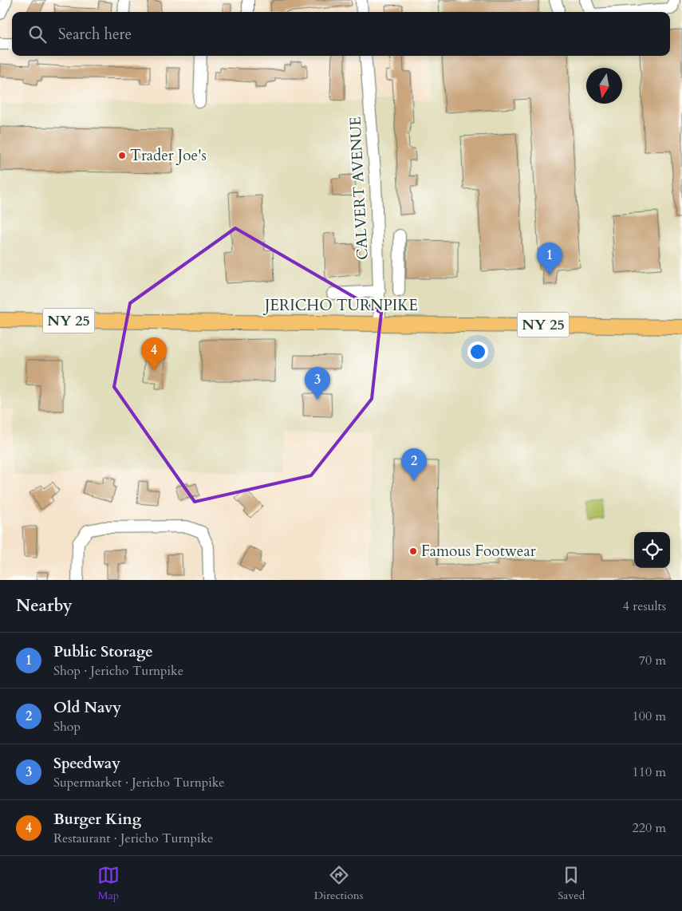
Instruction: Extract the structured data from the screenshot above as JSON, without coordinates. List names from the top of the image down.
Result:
{
  "streets": {
    "main road": ["JERICHO TURNPIKE", "NY 25"],
    "street": ["CALVERT AVENUE"]
  },
  "crossings": [
    ["CALVERT AVENUE", "JERICHO TURNPIKE"]
  ],
  "places": ["Trader Joe's", "Famous Footwear"],
  "north": "bottom",
  "page": {
    "search": "Search here",
    "pins": [
      "1",
      "4",
      "3",
      "2"
    ],
    "heading": ["Nearby", "4 results"],
    "list": [
      {
        "mark": "1",
        "name": "Public Storage",
        "note": "Shop · Jericho Turnpike",
        "value": "70 m"
      },
      {
        "mark": "2",
        "name": "Old Navy",
        "note": "Shop",
        "value": "100 m"
      },
      {
        "mark": "3",
        "name": "Speedway",
        "note": "Supermarket · Jericho Turnpike",
        "value": "110 m"
      },
      {
        "mark": "4",
        "name": "Burger King",
        "note": "Restaurant · Jericho Turnpike",
        "value": "220 m"
      }
    ],
    "nav": ["Map", "Directions", "Saved"]
  }
}
